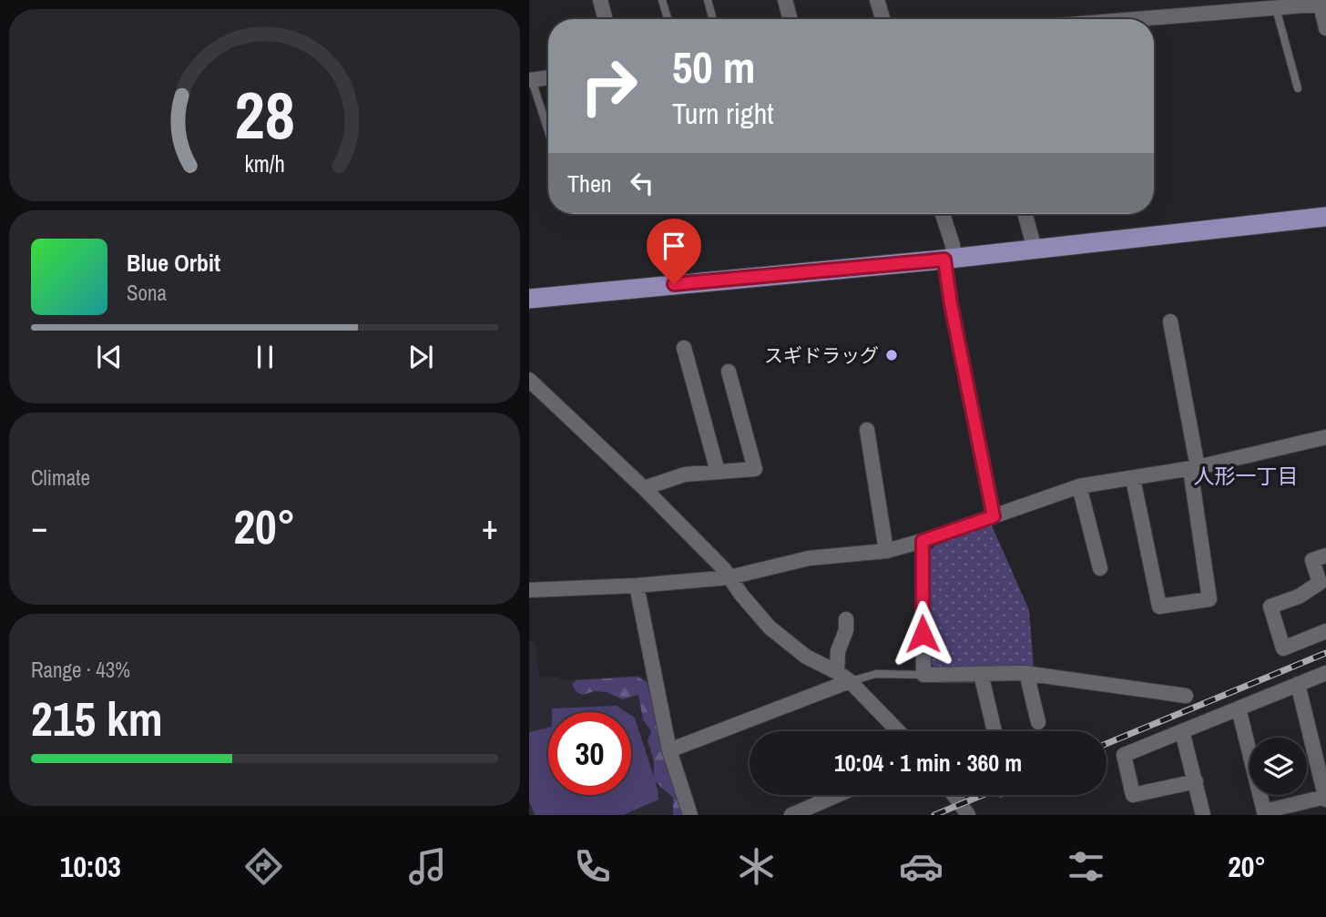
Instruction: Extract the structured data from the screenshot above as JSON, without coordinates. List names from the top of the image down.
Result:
{
  "districts": ["人形一丁目"],
  "places": ["スギドラッグ"],
  "page": {
    "turn": ["50 m", "Turn right"],
    "then": "Then",
    "song": ["Blue Orbit", "Sona"],
    "tile": [
      "Climate",
      ["Range · 43%", "215 km"]
    ],
    "heat": ["−", "20°", "+"],
    "limit": "30",
    "trip": "10:04 · 1 min · 360 m",
    "tabs": ["10:03", "20°"],
    "gauge": ["28", "km/h"]
  }
}
